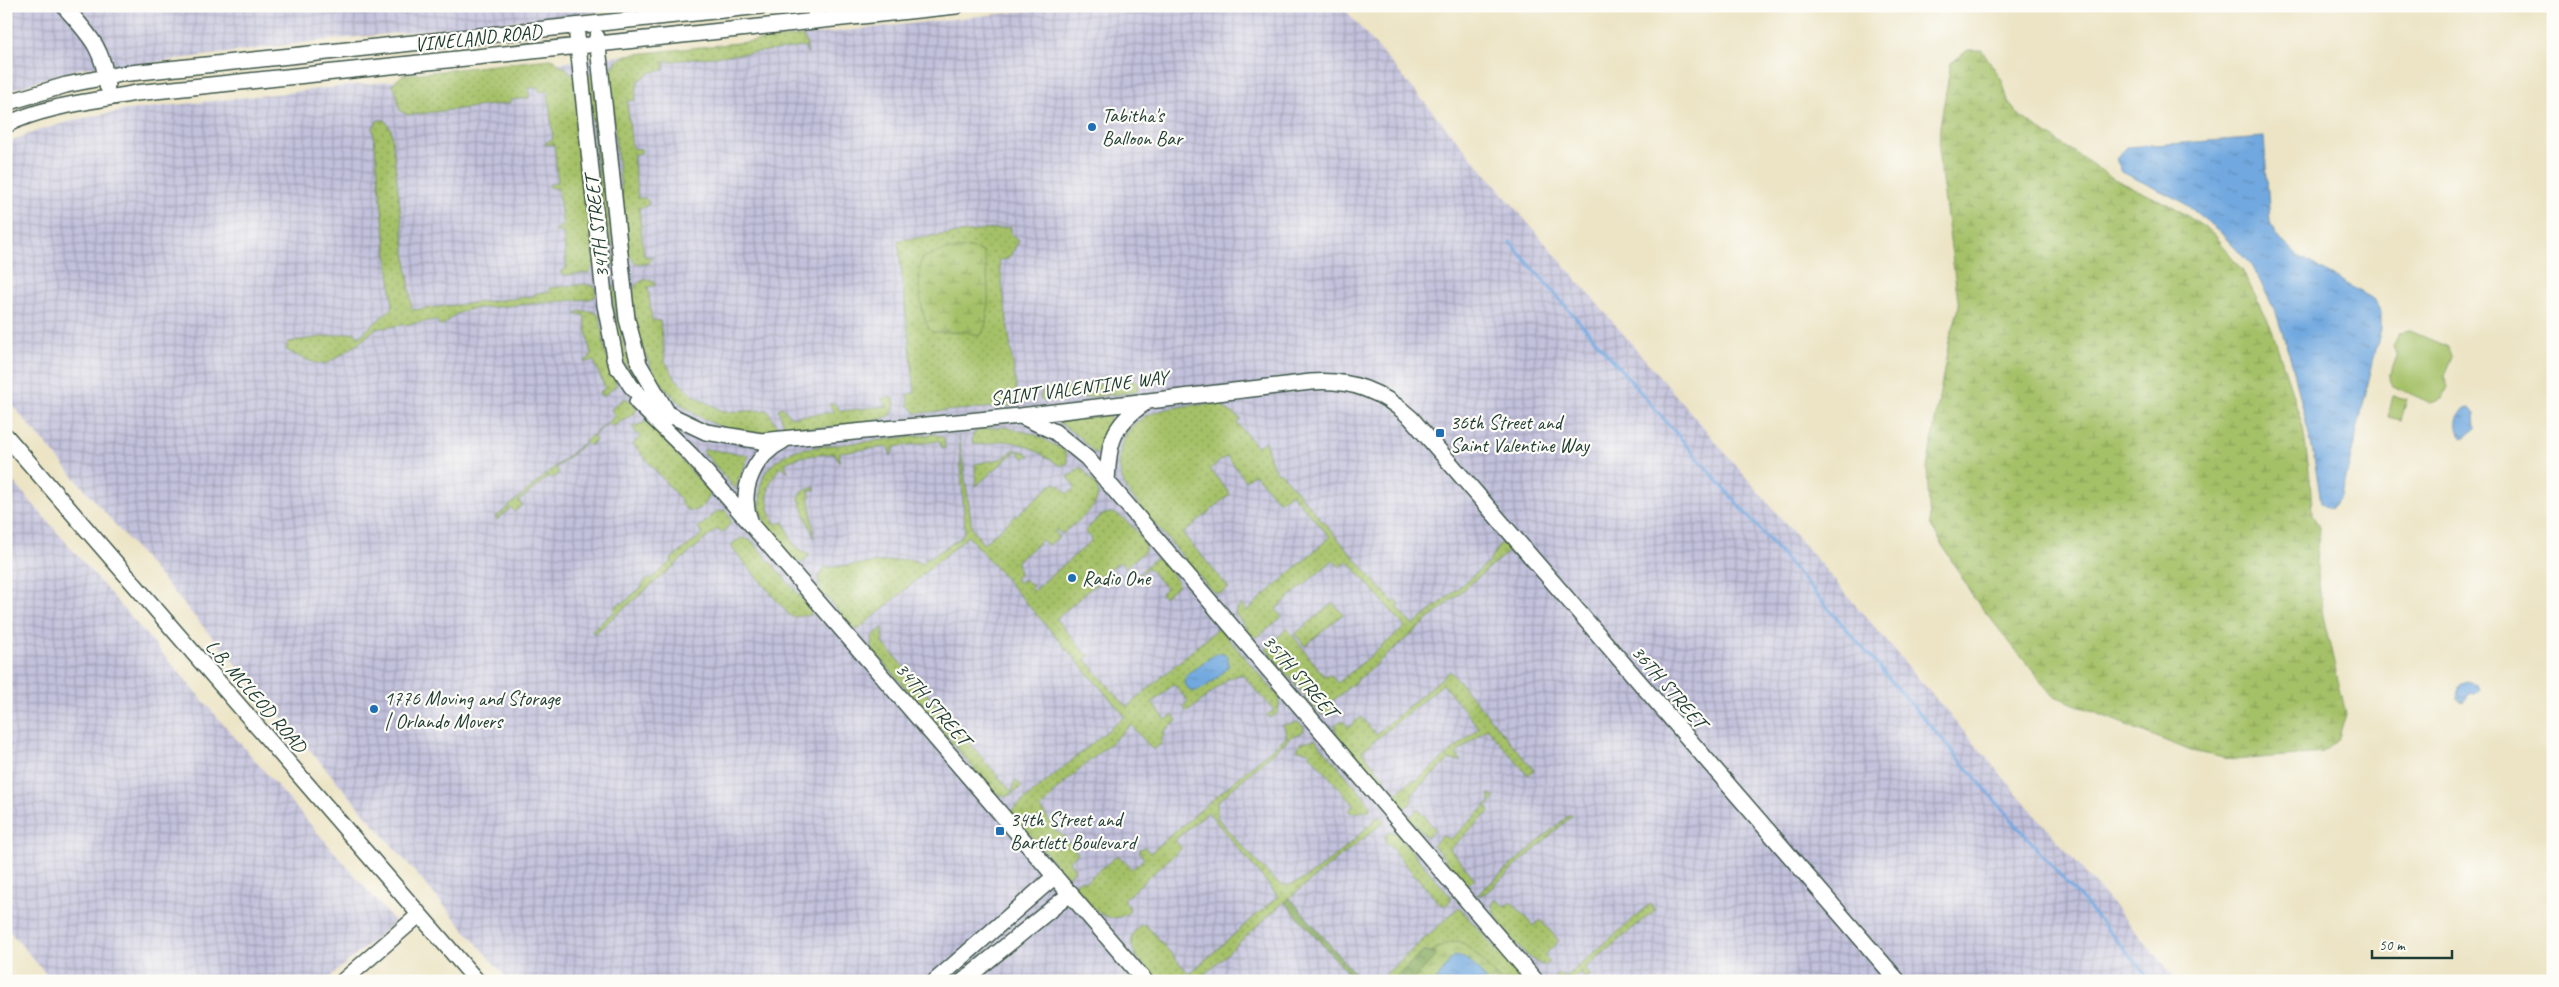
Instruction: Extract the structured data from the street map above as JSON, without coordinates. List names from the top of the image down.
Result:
{
  "streets": {
    "street": [
      "VINELAND ROAD",
      "34TH STREET",
      "SAINT VALENTINE WAY",
      "35TH STREET",
      "36TH STREET",
      "L.B. MCLEOD ROAD"
    ]
  },
  "crossings": [
    ["VINELAND ROAD", "34TH STREET"],
    ["34TH STREET", "SAINT VALENTINE WAY"],
    ["SAINT VALENTINE WAY", "35TH STREET"],
    ["SAINT VALENTINE WAY", "36TH STREET"]
  ],
  "places": {
    "other": ["Tabitha's Balloon Bar", "Radio One", "1776 Moving and Storage | Orlando Movers"],
    "transit": ["36th Street and Saint Valentine Way", "34th Street and Bartlett Boulevard"]
  },
  "scale_bar": "50 m"
}
